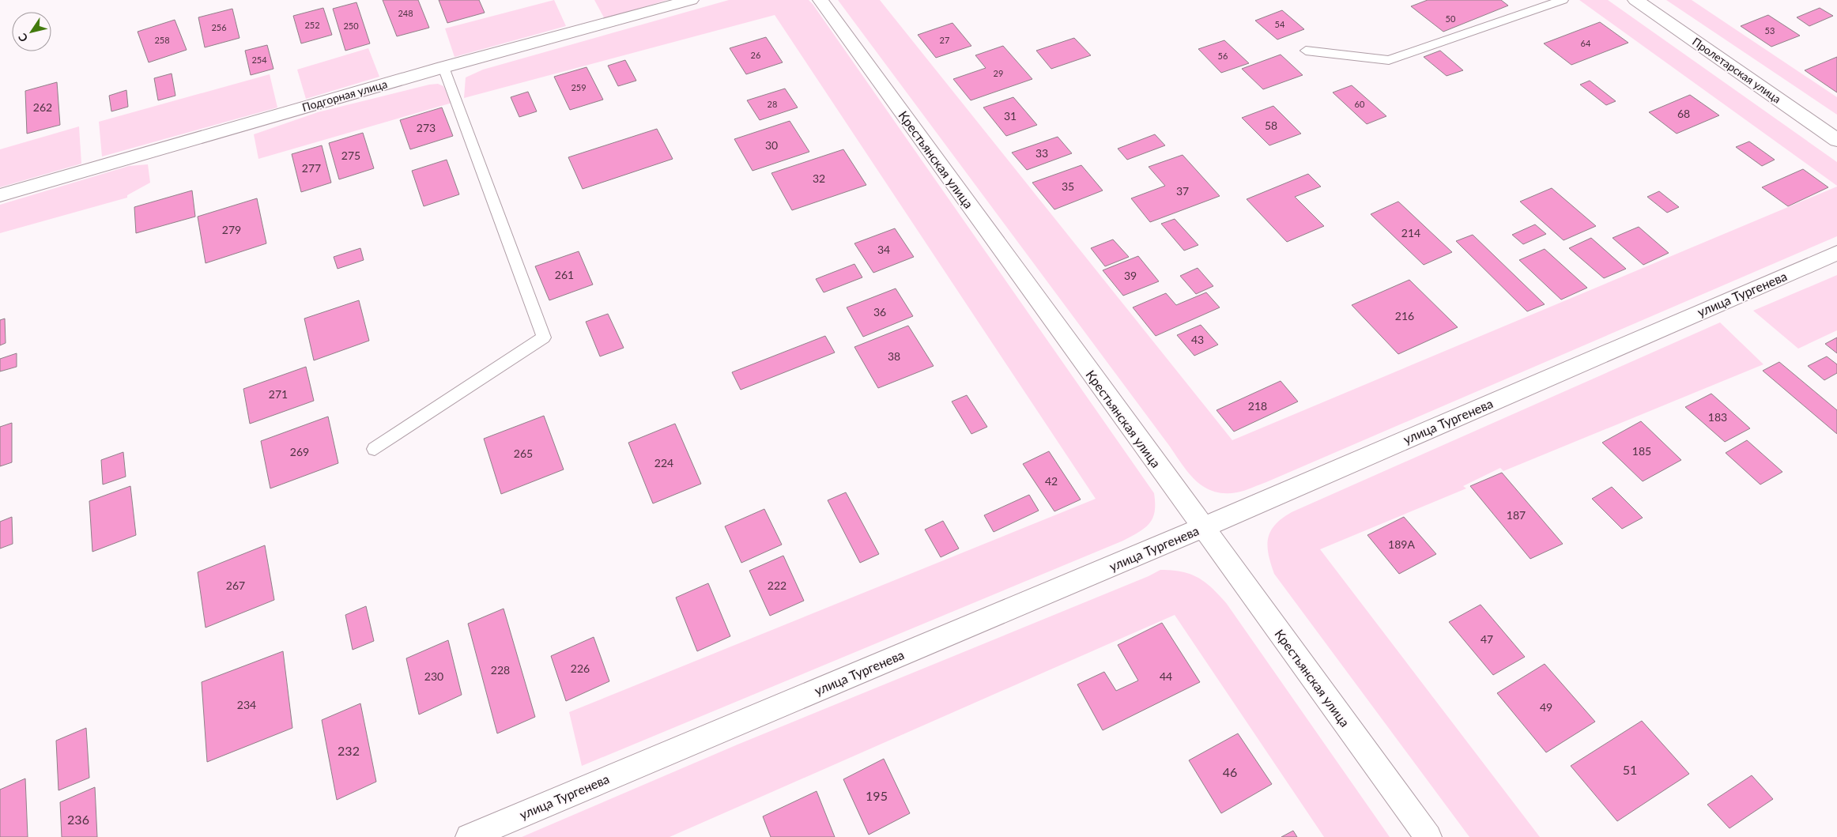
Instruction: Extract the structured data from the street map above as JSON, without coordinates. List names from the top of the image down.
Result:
{
  "streets": {
    "street": [
      "Пролетарская улица",
      "Подгорная улица",
      "Крестьянская улица",
      "улица Тургенева"
    ]
  },
  "crossings": [
    ["Крестьянская улица", "улица Тургенева"]
  ],
  "house_numbers": [
    "248",
    "50",
    "54",
    "252",
    "250",
    "256",
    "53",
    "258",
    "27",
    "64",
    "26",
    "56",
    "254",
    "29",
    "259",
    "28",
    "60",
    "262",
    "68",
    "31",
    "58",
    "273",
    "30",
    "33",
    "275",
    "277",
    "32",
    "35",
    "37",
    "279",
    "214",
    "34",
    "261",
    "39",
    "36",
    "216",
    "43",
    "38",
    "271",
    "218",
    "183",
    "185",
    "269",
    "265",
    "224",
    "42",
    "187",
    "189А",
    "267",
    "222",
    "47",
    "226",
    "228",
    "230",
    "44",
    "234",
    "49",
    "232",
    "51",
    "46",
    "195",
    "236"
  ],
  "north": "bottom left"
}
